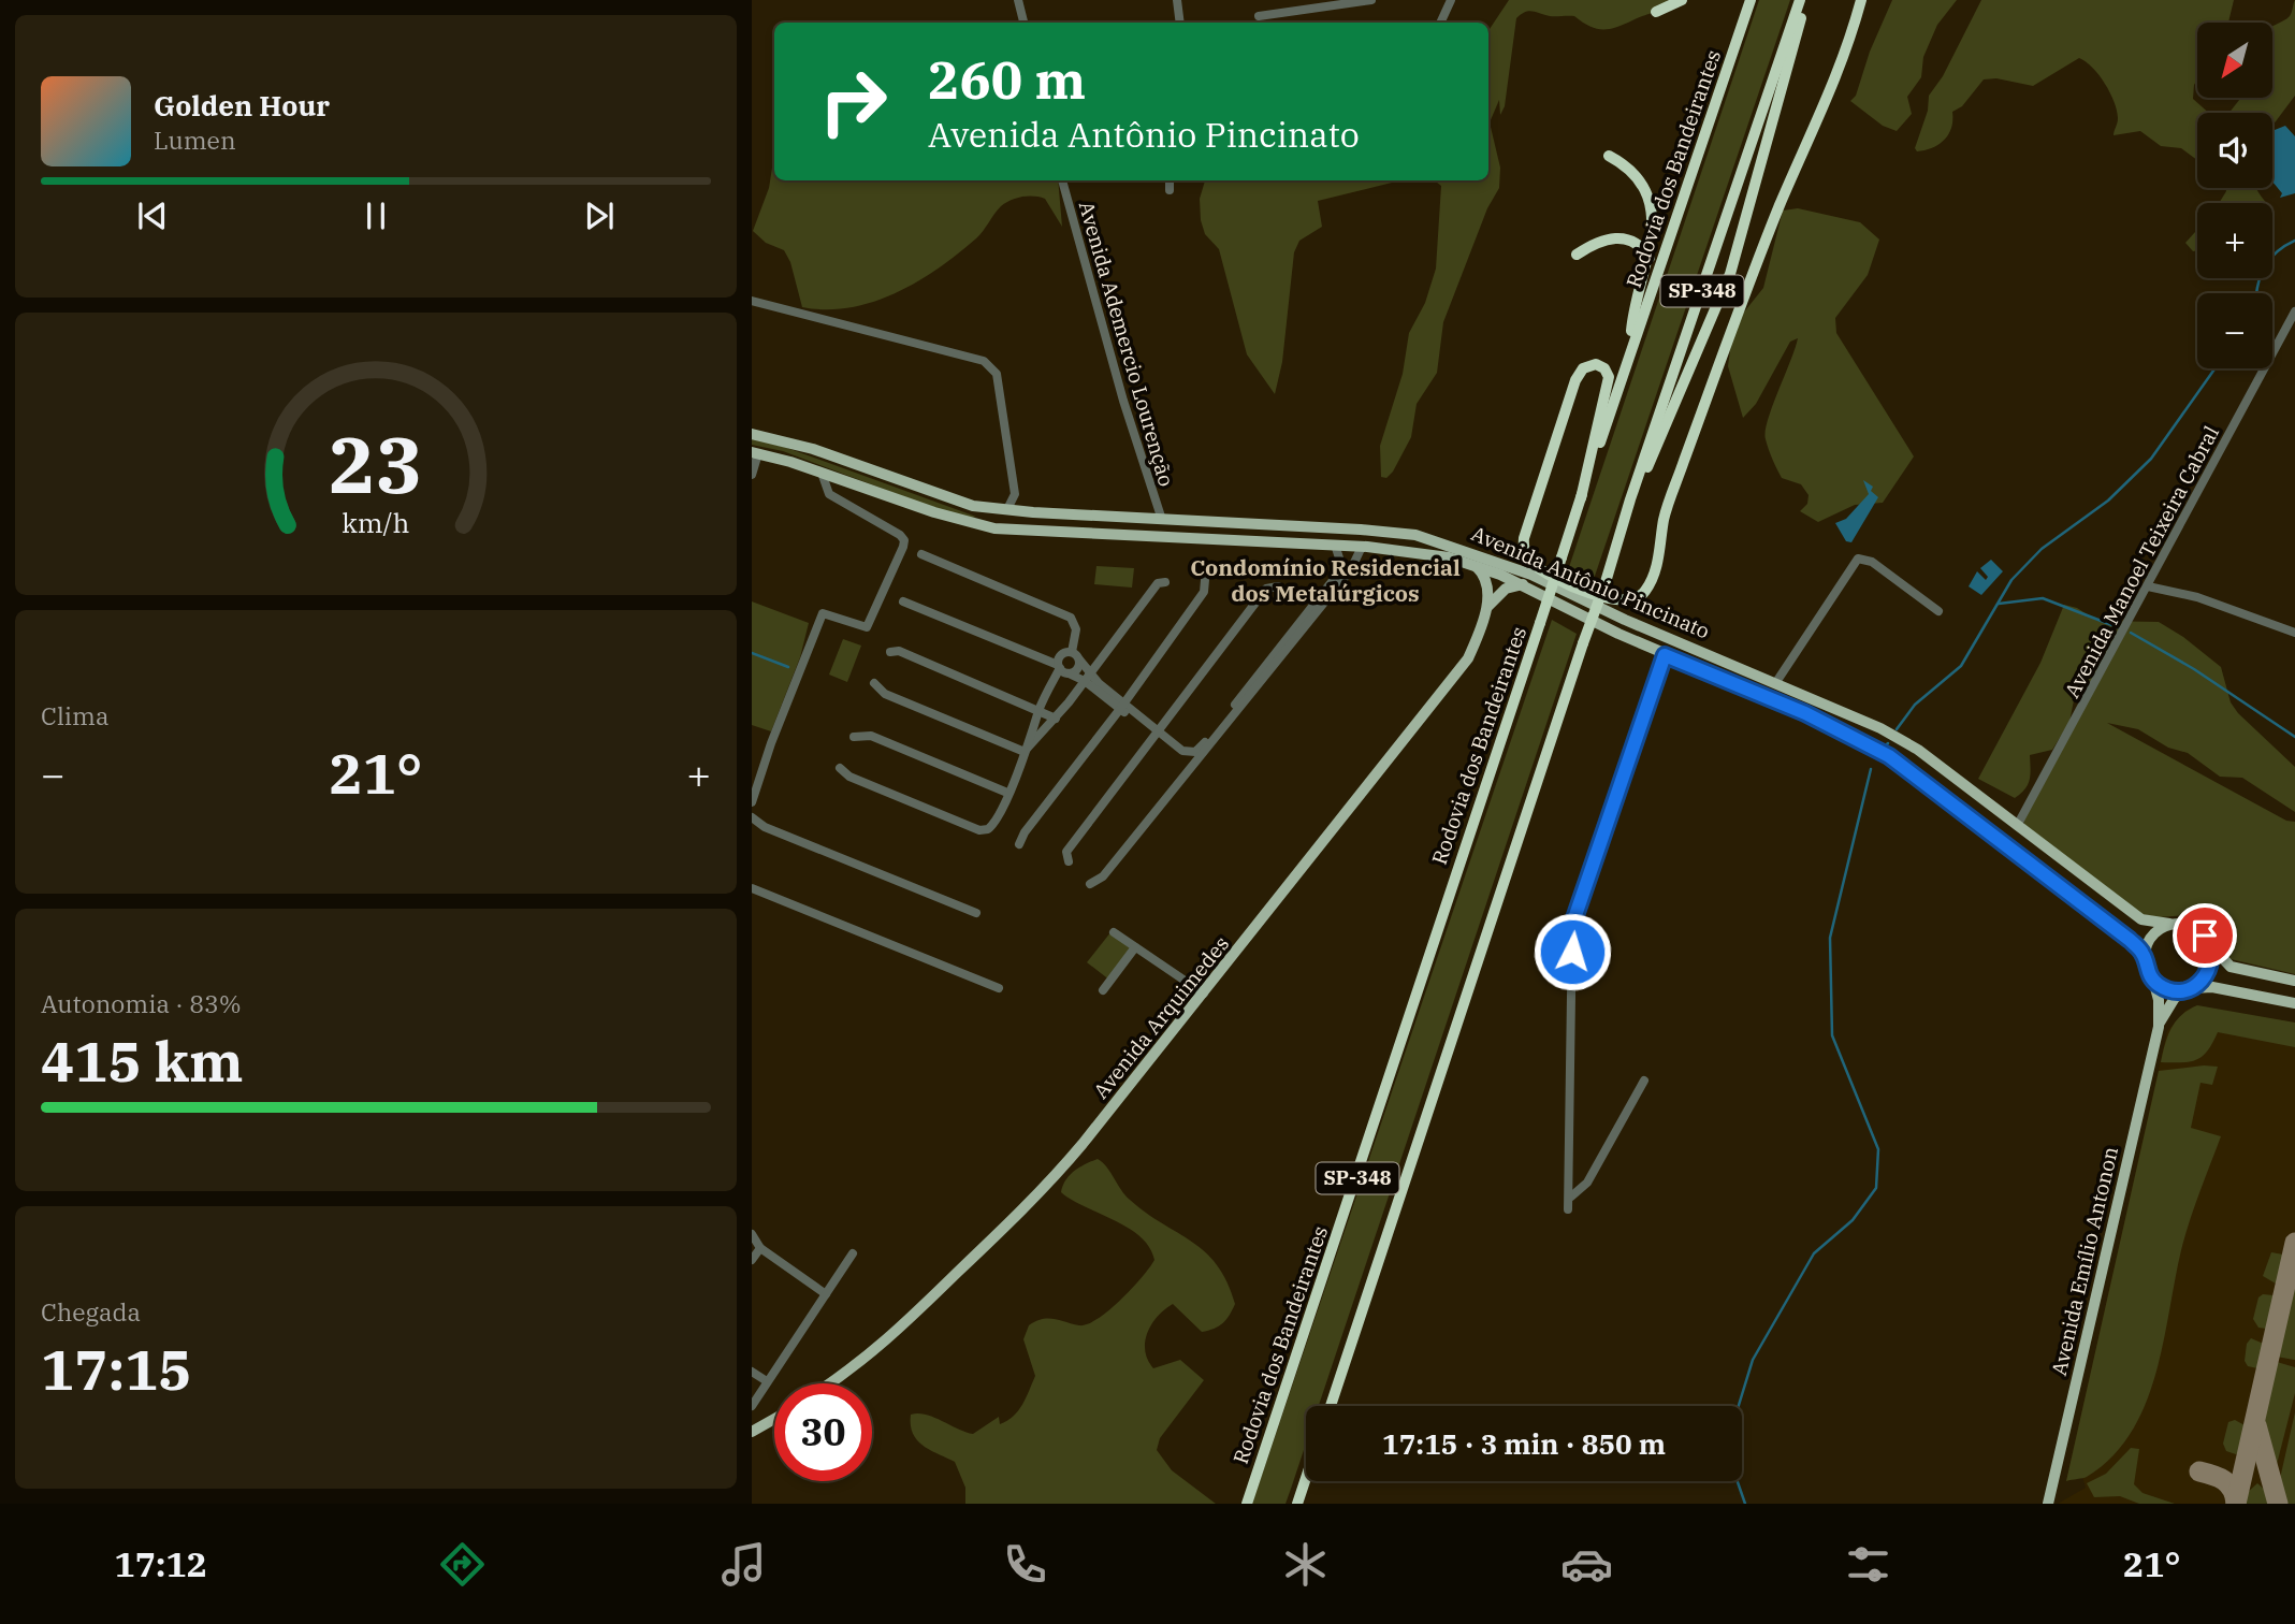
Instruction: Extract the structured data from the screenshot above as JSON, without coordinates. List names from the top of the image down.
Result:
{
  "streets": {
    "highway": ["Rodovia dos Bandeirantes", "SP-348"],
    "main road": ["Avenida Antônio Pincinato", "Avenida Arquimedes", "Avenida Emílio Antonon"],
    "street": ["Avenida Ademercio Lourenção", "Avenida Manoel Teixeira Cabral"]
  },
  "crossings": [
    ["Avenida Ademercio Lourenção", "Avenida Antônio Pincinato"],
    ["Avenida Manoel Teixeira Cabral", "Avenida Antônio Pincinato"],
    ["Avenida Antônio Pincinato", "Avenida Arquimedes"],
    ["Avenida Antônio Pincinato", "Avenida Emílio Antonon"]
  ],
  "districts": ["Condomínio Residencial dos Metalúrgicos"],
  "north": "bottom left",
  "page": {
    "map_buttons": ["+", "−"],
    "turn": ["260 m", "Avenida Antônio Pincinato"],
    "song": ["Golden Hour", "Lumen"],
    "tile": [
      "Clima",
      ["Autonomia · 83%", "415 km"],
      ["Chegada", "17:15"]
    ],
    "heat": ["−", "21°", "+"],
    "limit": "30",
    "trip": "17:15 · 3 min · 850 m",
    "tabs": ["17:12", "21°"],
    "gauge": ["23", "km/h"]
  }
}
